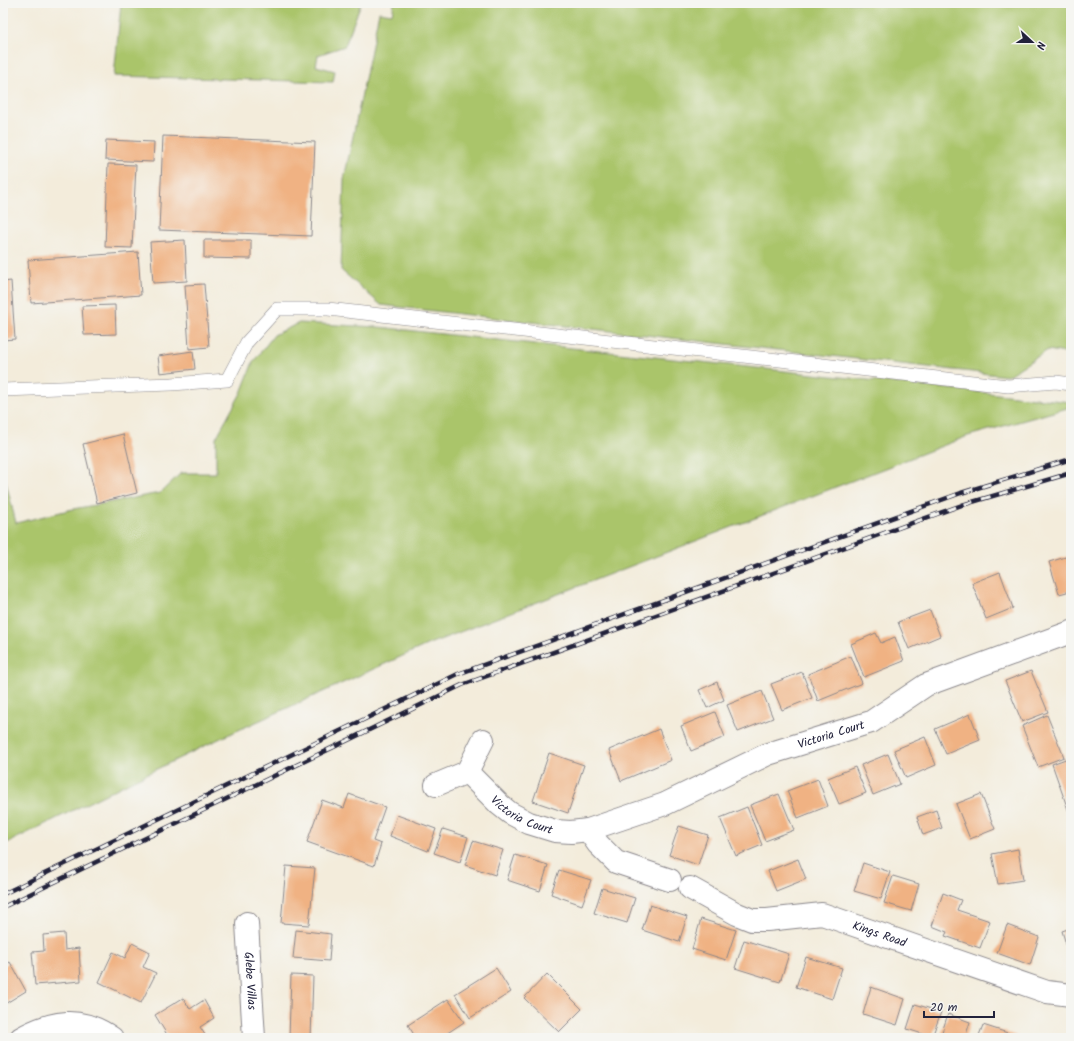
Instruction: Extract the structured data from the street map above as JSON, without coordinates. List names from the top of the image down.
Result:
{
  "streets": {
    "street": ["Victoria Court", "Kings Road", "Glebe Villas"]
  },
  "scale_bar": "20 m",
  "north": "right"
}
